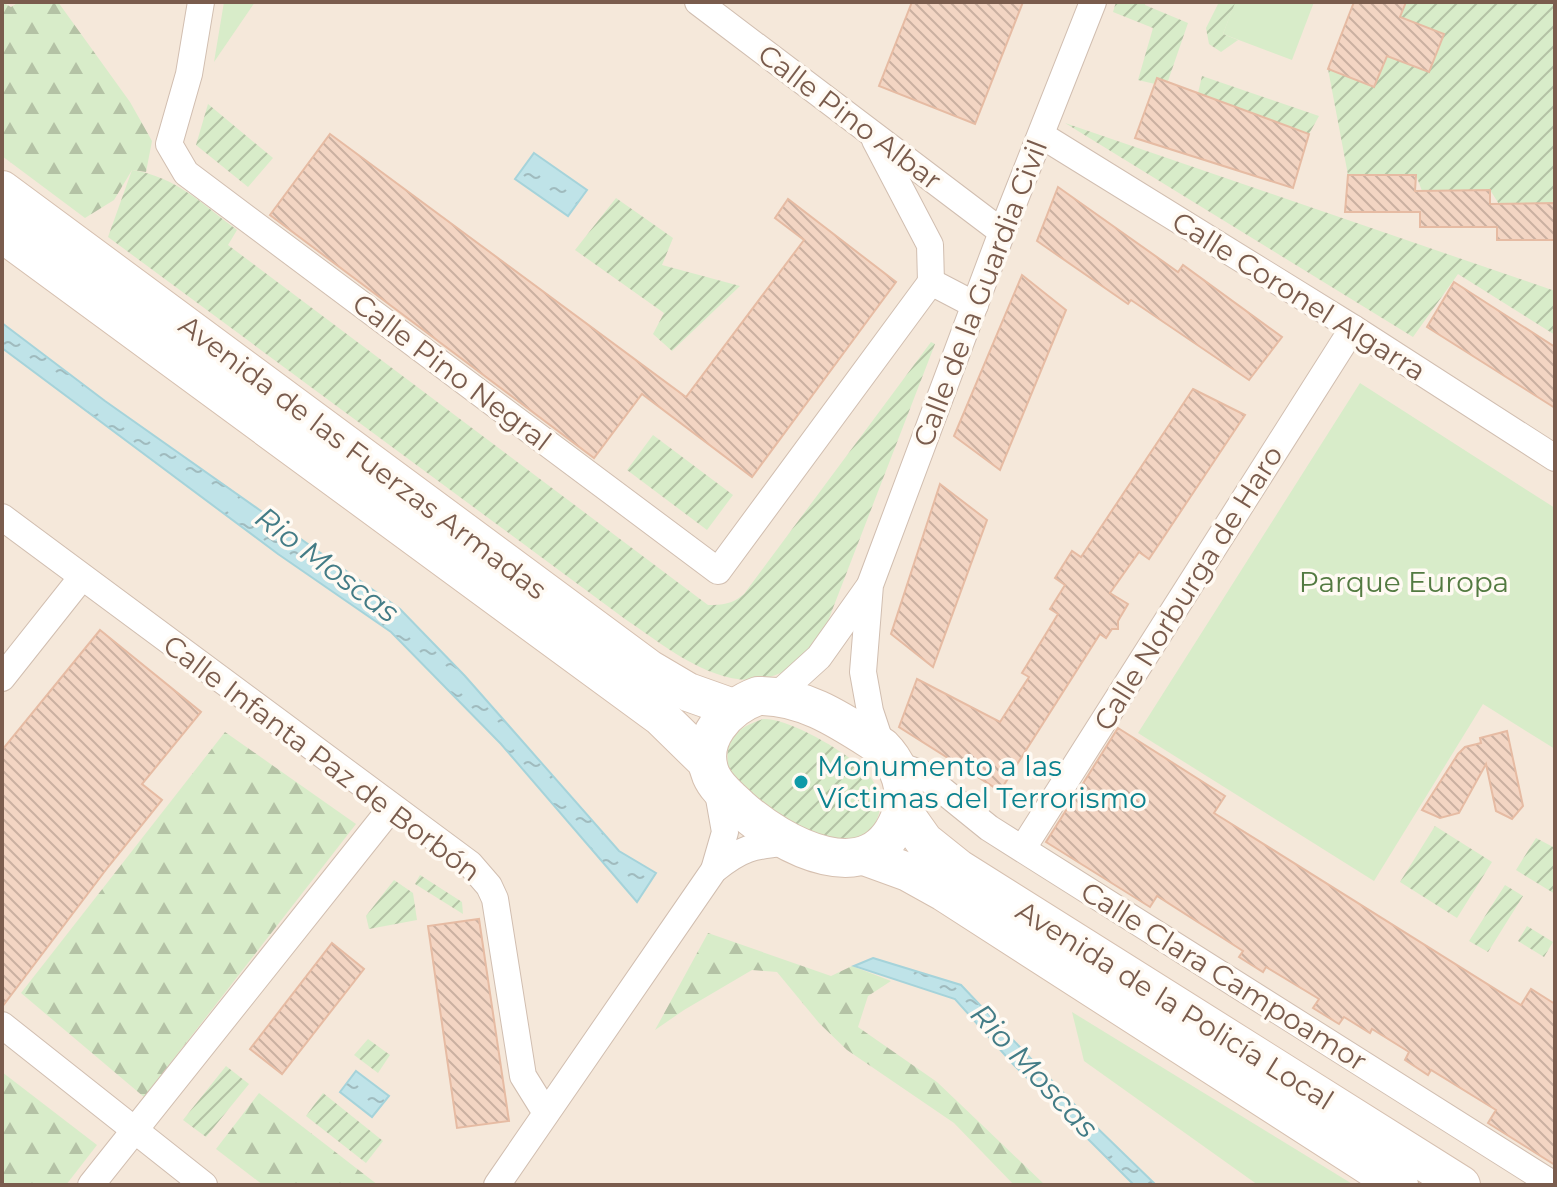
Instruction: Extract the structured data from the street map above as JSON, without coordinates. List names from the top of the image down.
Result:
{
  "streets": {
    "main road": ["Avenida de las Fuerzas Armadas", "Avenida de la Policía Local"],
    "street": [
      "Calle Pino Albar",
      "Calle de la Guardia Civil",
      "Calle Coronel Algarra",
      "Calle Pino Negral",
      "Calle Norburga de Haro",
      "Calle Infanta Paz de Borbón",
      "Calle Clara Campoamor"
    ]
  },
  "crossings": [
    ["Calle Pino Albar", "Calle de la Guardia Civil"],
    ["Calle de la Guardia Civil", "Calle Coronel Algarra"],
    ["Calle de la Guardia Civil", "Calle Pino Negral"],
    ["Calle de la Guardia Civil", "Avenida de las Fuerzas Armadas"],
    ["Calle de la Guardia Civil", "Calle Clara Campoamor"],
    ["Calle de la Guardia Civil", "Avenida de la Policía Local"],
    ["Calle Coronel Algarra", "Calle Norburga de Haro"],
    ["Avenida de las Fuerzas Armadas", "Calle Clara Campoamor"],
    ["Avenida de las Fuerzas Armadas", "Avenida de la Policía Local"],
    ["Calle Norburga de Haro", "Calle Clara Campoamor"],
    ["Calle Clara Campoamor", "Avenida de la Policía Local"]
  ],
  "water": ["Rio Moscas"],
  "parks": ["Parque Europa"],
  "places": ["Monumento a las Víctimas del Terrorismo"]
}
